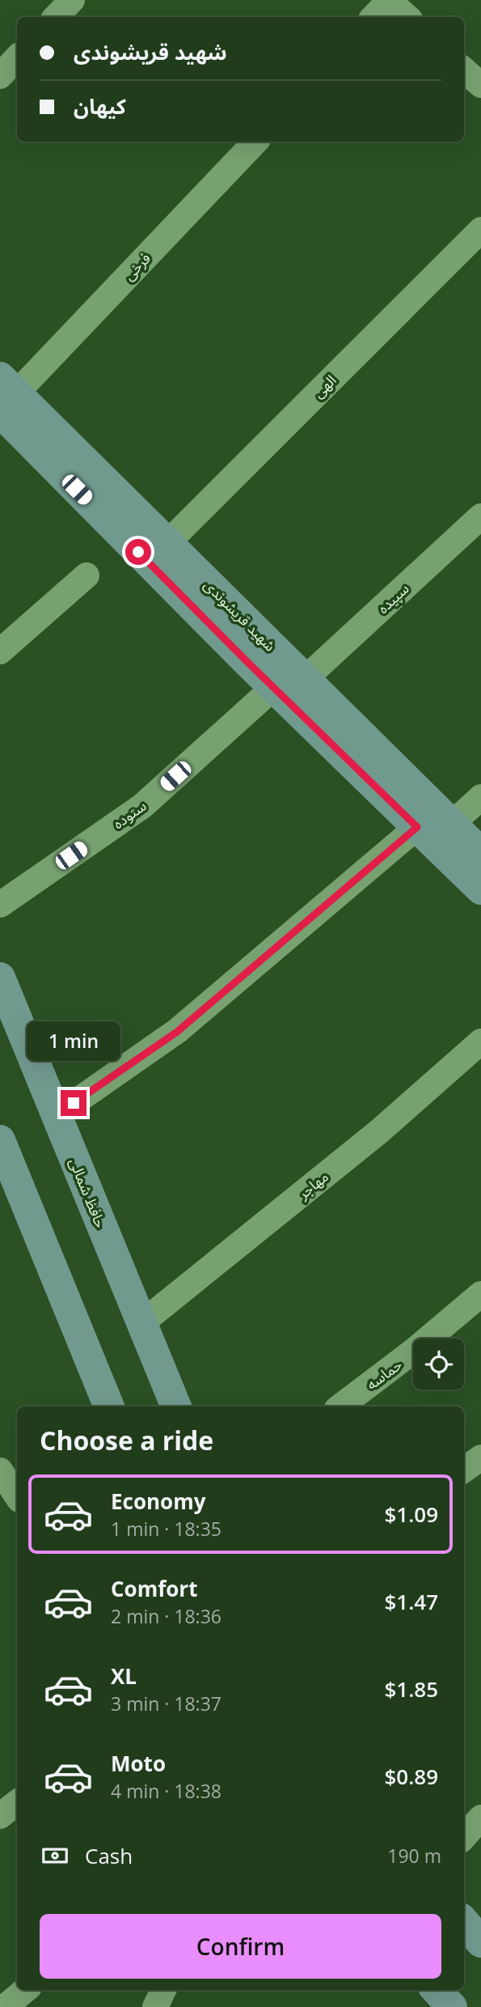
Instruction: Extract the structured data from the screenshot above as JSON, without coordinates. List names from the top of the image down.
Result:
{
  "streets": {
    "main road": ["شهید قریشوندی", "حافظ شمالی"],
    "street": [
      "فرخی",
      "الهی",
      "سپیده",
      "ستوده",
      "مهاجر",
      "حماسه"
    ]
  },
  "crossings": [
    ["فرخی", "شهید قریشوندی"],
    ["الهی", "شهید قریشوندی"],
    ["سپیده", "شهید قریشوندی"],
    ["شهید قریشوندی", "ستوده"],
    ["مهاجر", "حافظ شمالی"]
  ],
  "page": {
    "banner": ["شهید قریشوندی", "کیهان"],
    "bubble": "1 min",
    "heading": "Choose a ride",
    "list": [
      {
        "name": "Economy",
        "note": "1 min · 18:35",
        "value": "$1.09"
      },
      {
        "name": "Comfort",
        "note": "2 min · 18:36",
        "value": "$1.47"
      },
      {
        "name": "XL",
        "note": "3 min · 18:37",
        "value": "$1.85"
      },
      {
        "name": "Moto",
        "note": "4 min · 18:38",
        "value": "$0.89"
      }
    ],
    "pay": ["Cash", "190 m"],
    "buttons": "Confirm"
  }
}
